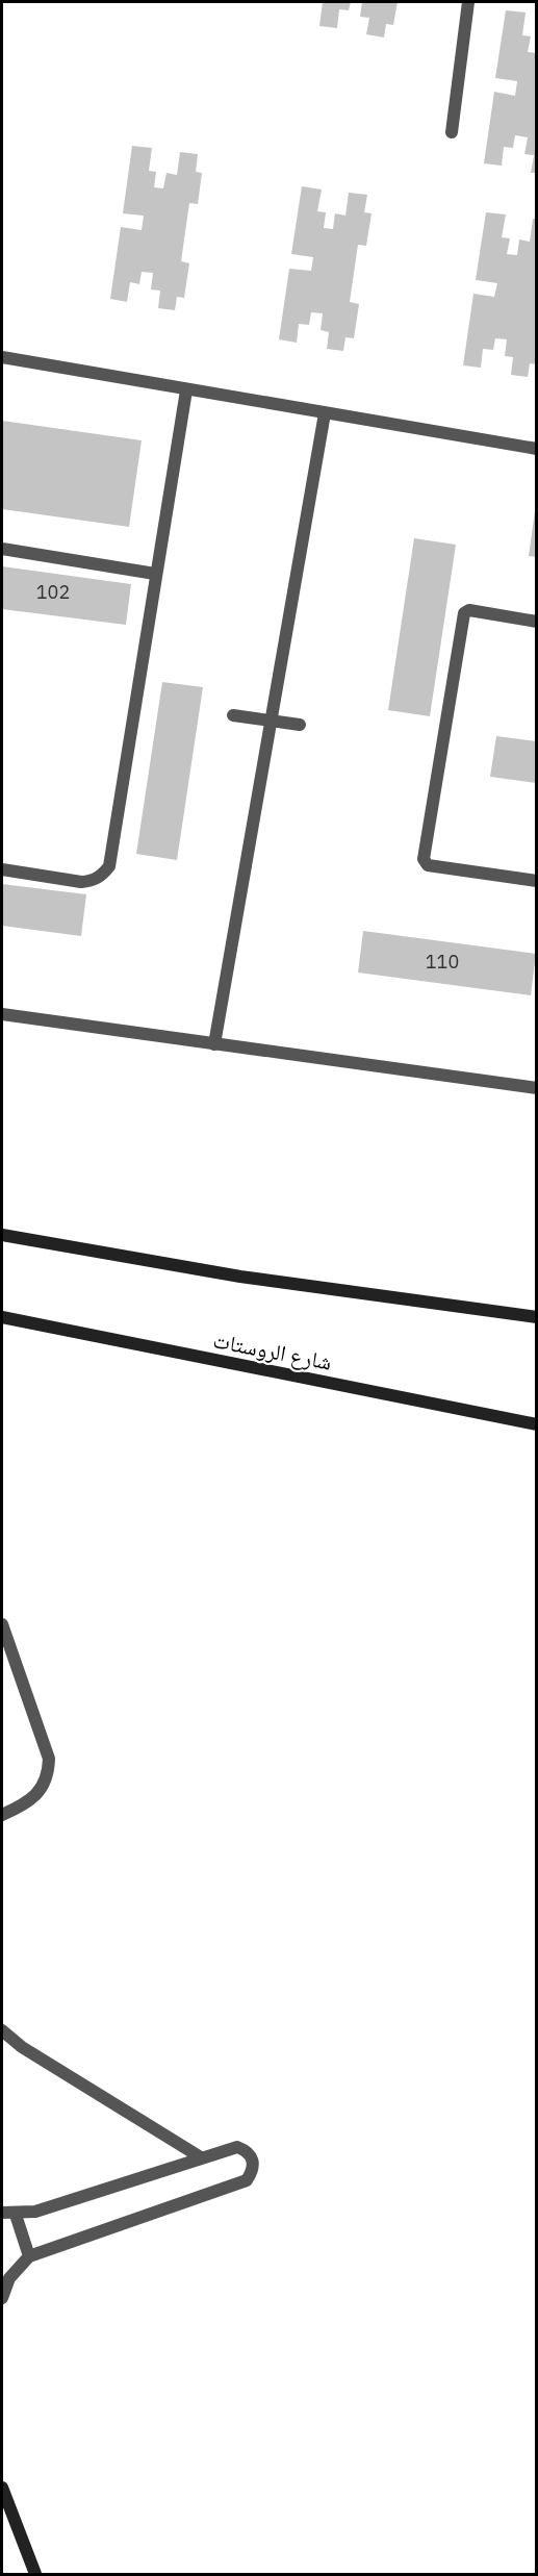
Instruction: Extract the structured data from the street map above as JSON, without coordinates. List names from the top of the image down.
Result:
{
  "streets": {
    "main road": ["شارع الروستات"]
  },
  "house_numbers": ["102", "110"]
}
